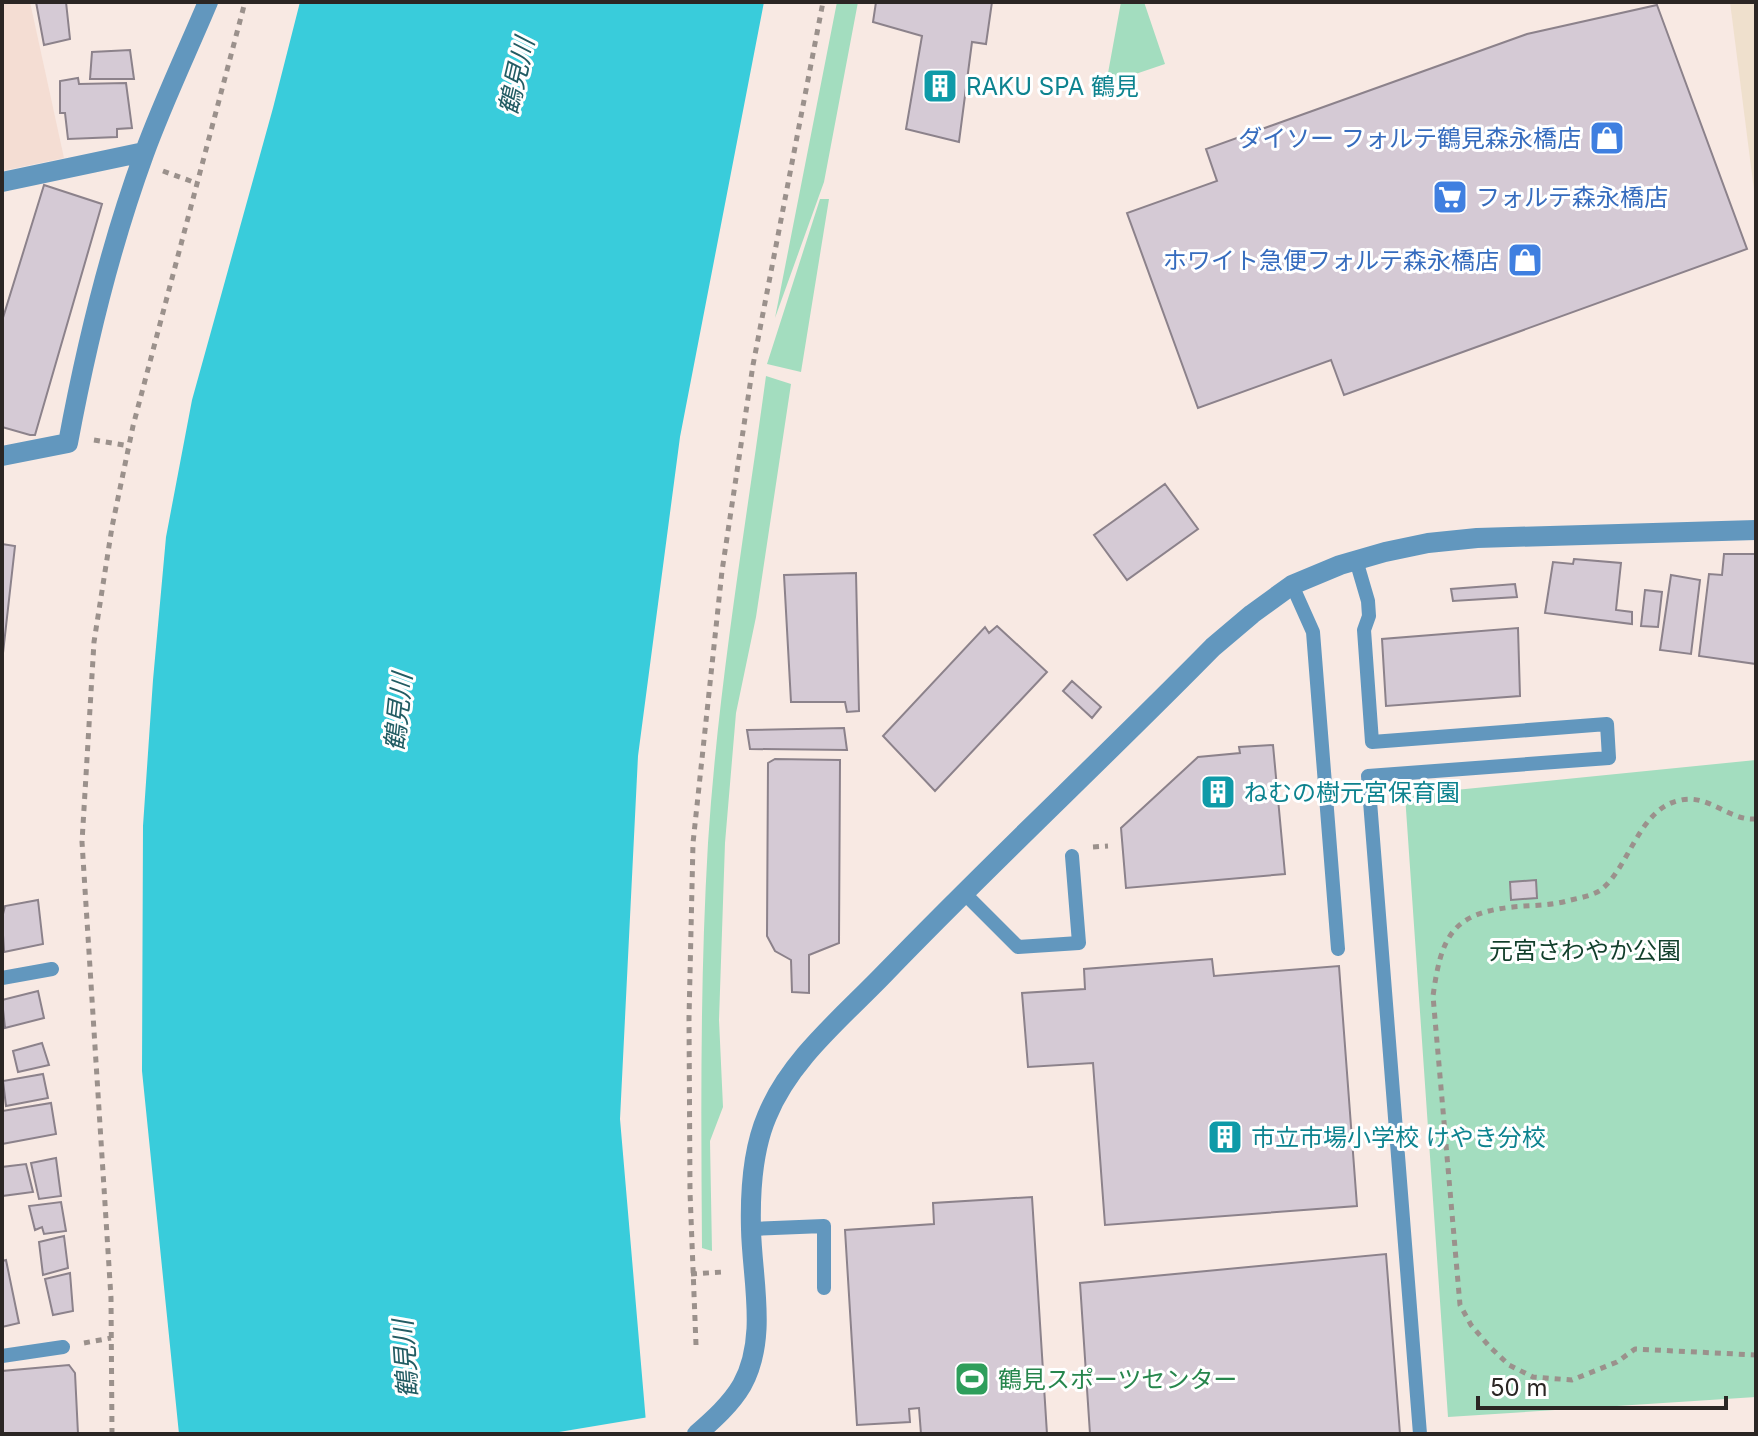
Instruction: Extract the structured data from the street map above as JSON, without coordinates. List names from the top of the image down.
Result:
{
  "water": ["鶴見川"],
  "parks": ["元宮さわやか公園"],
  "places": {
    "building": ["RAKU SPA 鶴見", "ねむの樹元宮保育園", "市立市場小学校 けやき分校"],
    "shop": ["ダイソー フォルテ鶴見森永橋店", "ホワイト急便フォルテ森永橋店"],
    "supermarket": ["フォルテ森永橋店"],
    "sports": ["鶴見スポーツセンター"]
  },
  "scale_bar": "50 m"
}
